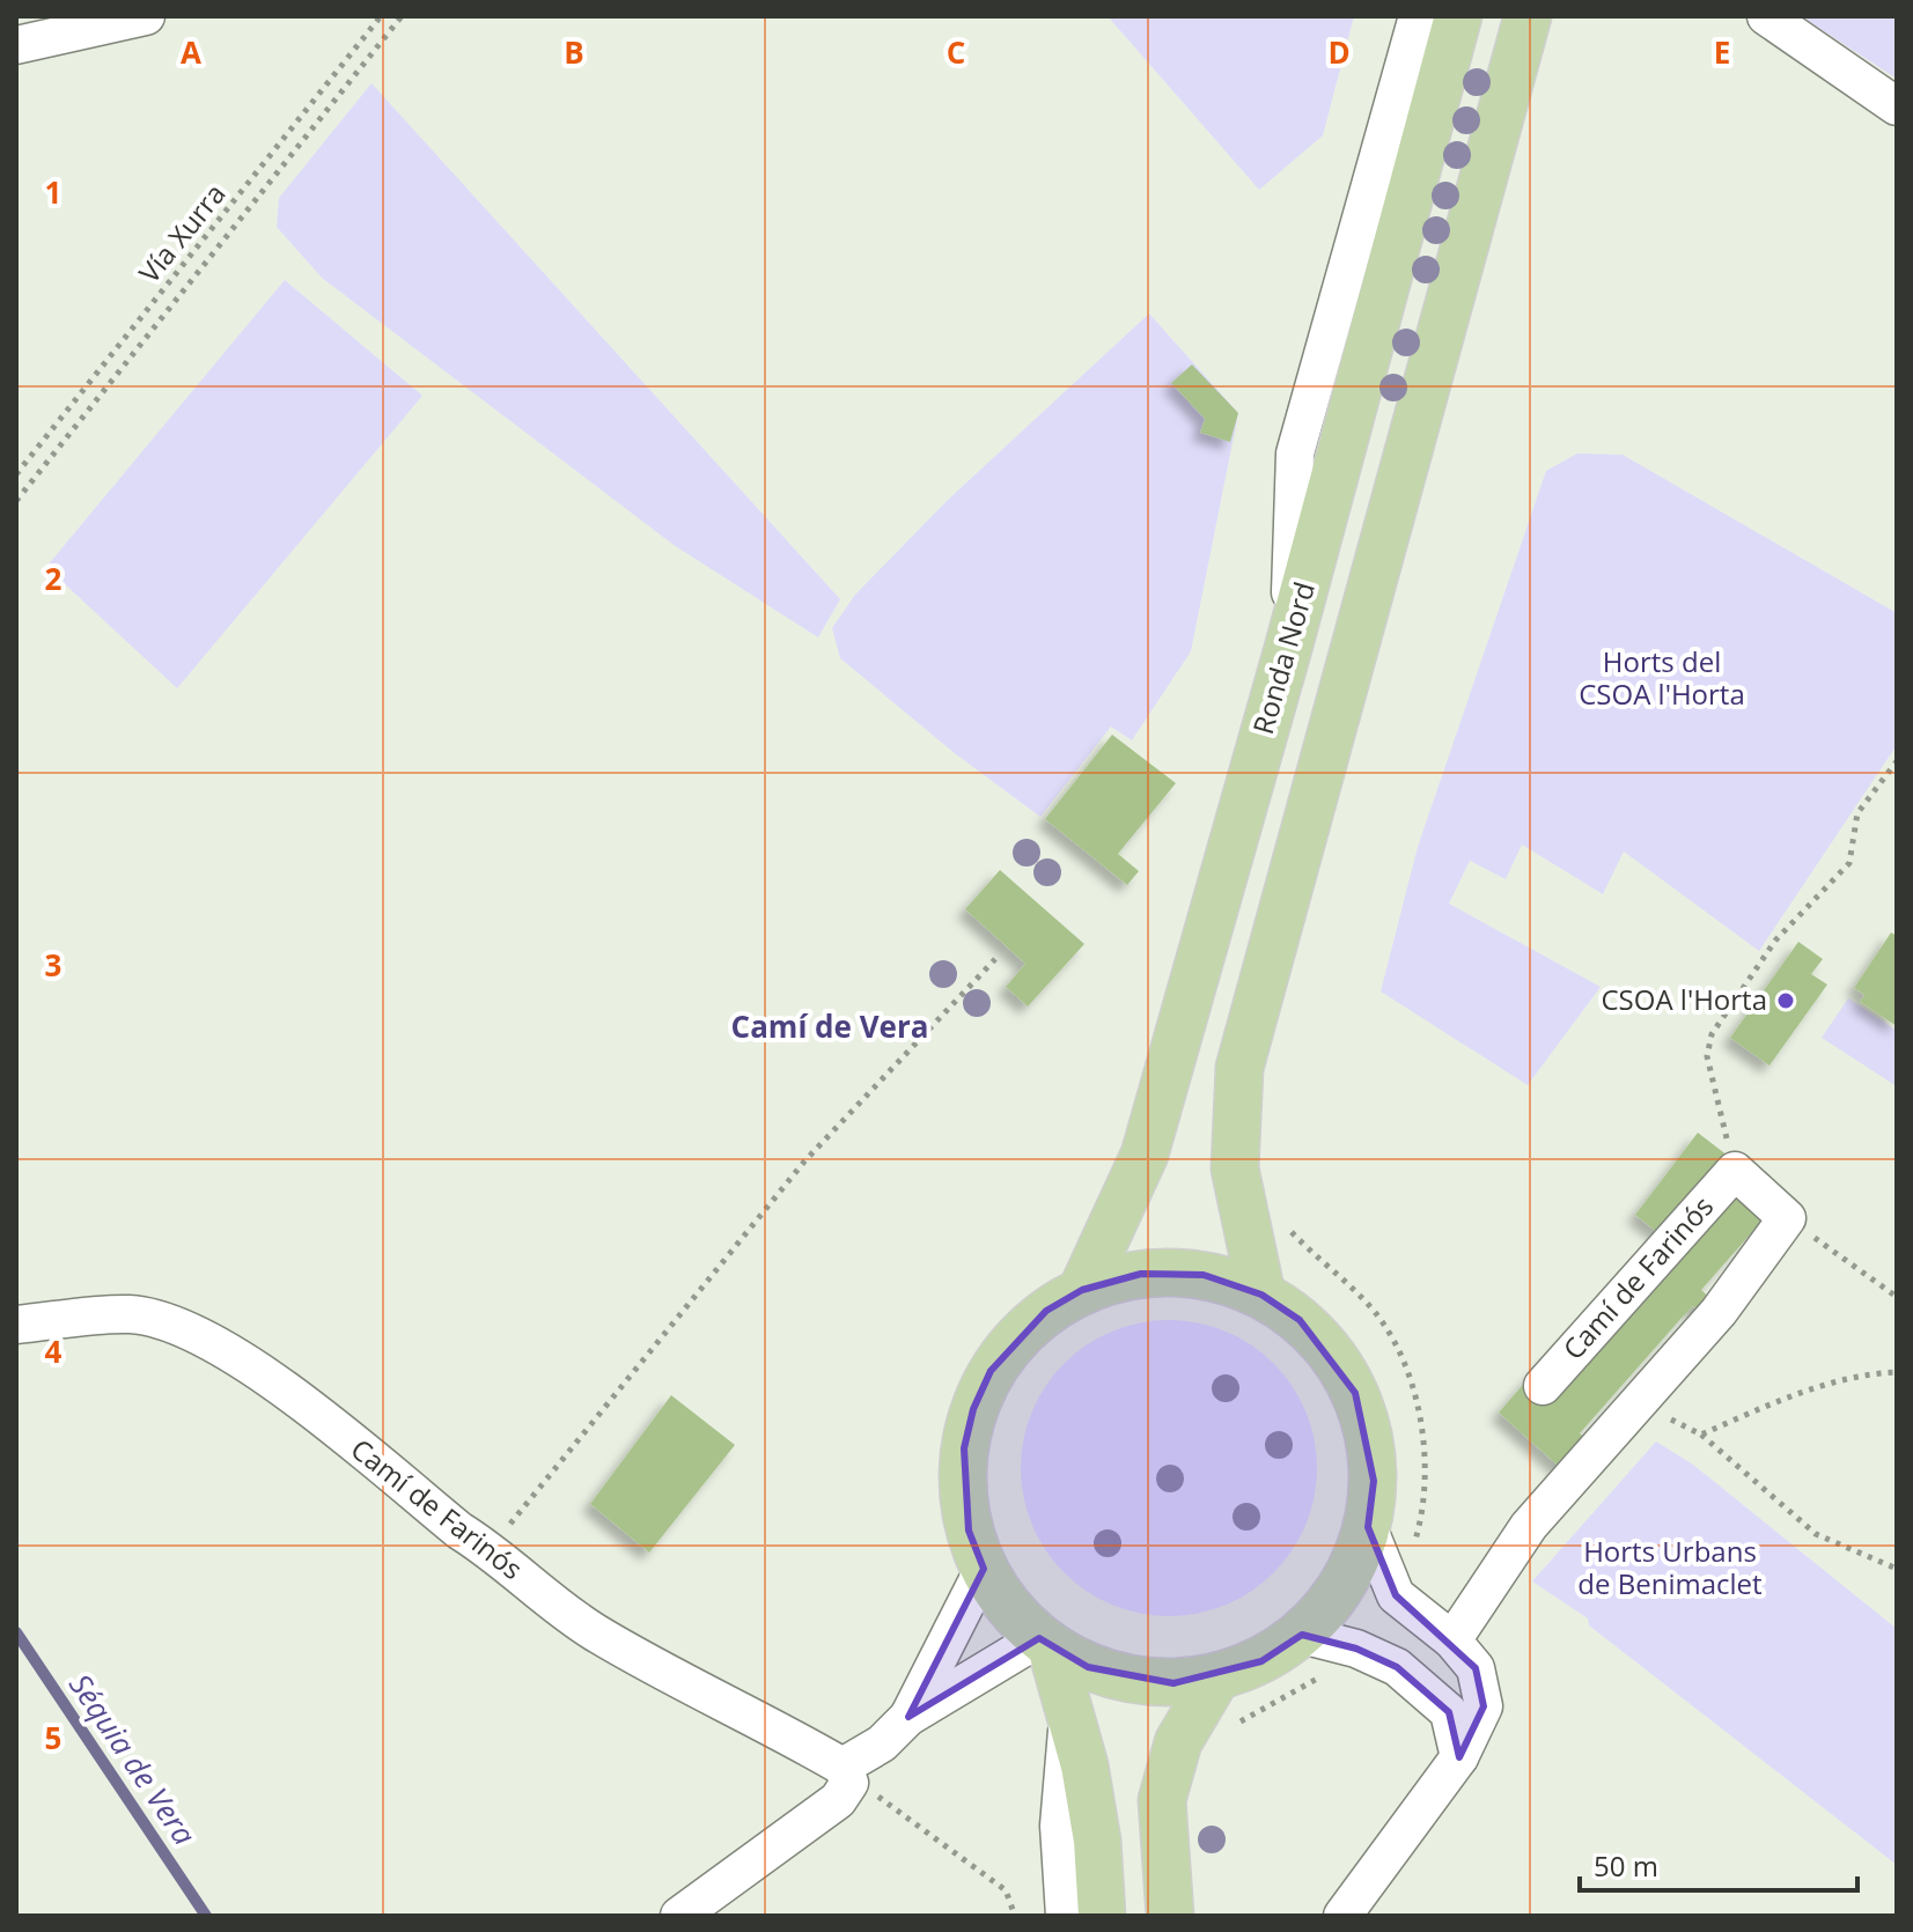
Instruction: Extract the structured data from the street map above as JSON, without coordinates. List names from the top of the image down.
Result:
{
  "streets": {
    "main road": ["Ronda Nord"],
    "street": ["Camí de Farinós"],
    "path": ["Vía Xurra"]
  },
  "districts": ["Camí de Vera"],
  "water": ["Séquia de Vera"],
  "parks": ["Horts del CSOA l'Horta", "Horts Urbans de Benimaclet"],
  "places": ["CSOA l'Horta"],
  "scale_bar": "50 m",
  "grid": {
    "columns": [
      "A",
      "B",
      "C",
      "D",
      "E"
    ],
    "rows": [
      "1",
      "2",
      "3",
      "4",
      "5"
    ]
  }
}
